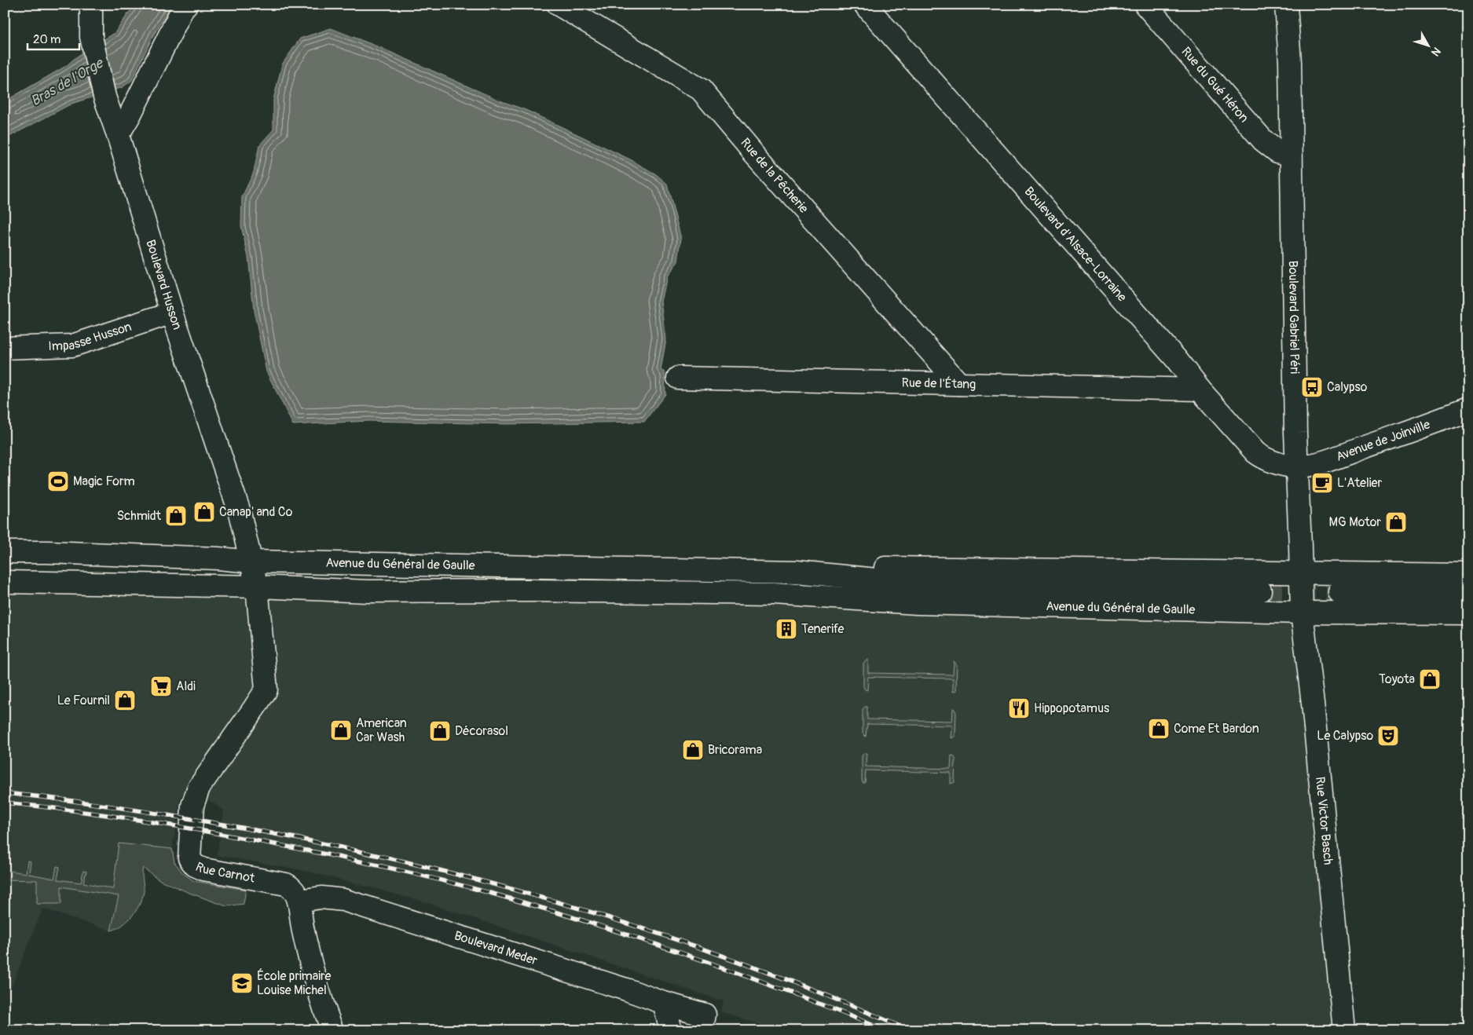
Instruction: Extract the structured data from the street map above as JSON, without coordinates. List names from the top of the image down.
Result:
{
  "streets": {
    "main road": [
      "Rue du Gué Héron",
      "Rue de la Pêcherie",
      "Boulevard d'Alsace-Lorraine",
      "Boulevard Husson",
      "Boulevard Gabriel Péri",
      "Impasse Husson",
      "Rue de l'Étang",
      "Avenue de Joinville",
      "Avenue du Général de Gaulle",
      "Rue Victor Basch",
      "Rue Carnot",
      "Boulevard Meder"
    ]
  },
  "crossings": [
    ["Rue du Gué Héron", "Boulevard Gabriel Péri"],
    ["Rue de la Pêcherie", "Rue de l'Étang"],
    ["Boulevard d'Alsace-Lorraine", "Boulevard Gabriel Péri"],
    ["Boulevard d'Alsace-Lorraine", "Rue de l'Étang"],
    ["Boulevard d'Alsace-Lorraine", "Avenue de Joinville"],
    ["Boulevard Husson", "Impasse Husson"],
    ["Boulevard Husson", "Avenue du Général de Gaulle"],
    ["Boulevard Husson", "Rue Carnot"],
    ["Boulevard Gabriel Péri", "Avenue de Joinville"],
    ["Boulevard Gabriel Péri", "Avenue du Général de Gaulle"],
    ["Boulevard Gabriel Péri", "Rue Victor Basch"],
    ["Avenue du Général de Gaulle", "Rue Victor Basch"],
    ["Avenue du Général de Gaulle", "Rue Carnot"],
    ["Rue Carnot", "Boulevard Meder"]
  ],
  "water": ["Bras de l'Orge"],
  "places": {
    "bus stop": ["Calypso"],
    "sports": ["Magic Form"],
    "cafe": ["L'Atelier"],
    "shop": [
      "Canap' and Co",
      "Schmidt",
      "MG Motor",
      "Toyota",
      "Le Fournil",
      "Come Et Bardon",
      "American Car Wash",
      "Décorasol",
      "Bricorama"
    ],
    "building": ["Tenerife"],
    "supermarket": ["Aldi"],
    "restaurant": ["Hippopotamus"],
    "theatre": ["Le Calypso"],
    "school or university": ["École primaire Louise Michel"]
  },
  "scale_bar": "20 m",
  "north": "bottom right"
}
